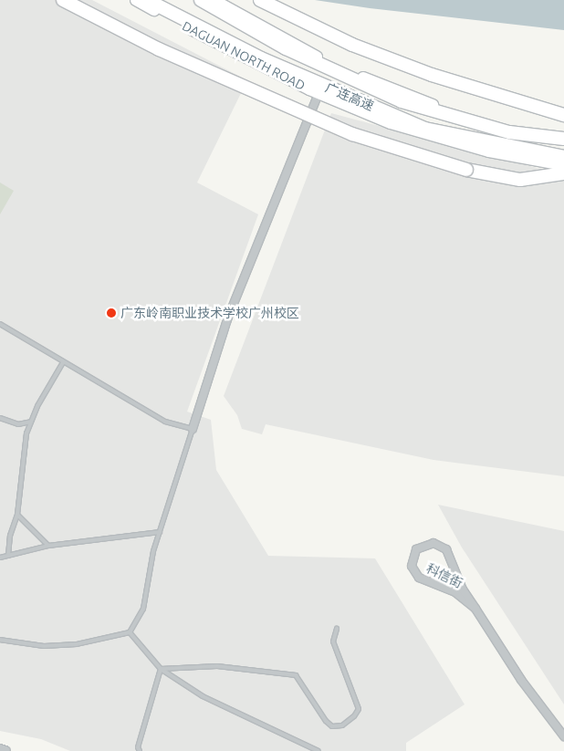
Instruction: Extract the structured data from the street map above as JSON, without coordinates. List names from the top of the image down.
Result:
{
  "streets": {
    "highway": ["广连高速"],
    "main road": ["DAGUAN NORTH ROAD"],
    "street": ["科信街"]
  },
  "places": ["广东岭南职业技术学校广州校区"]
}
